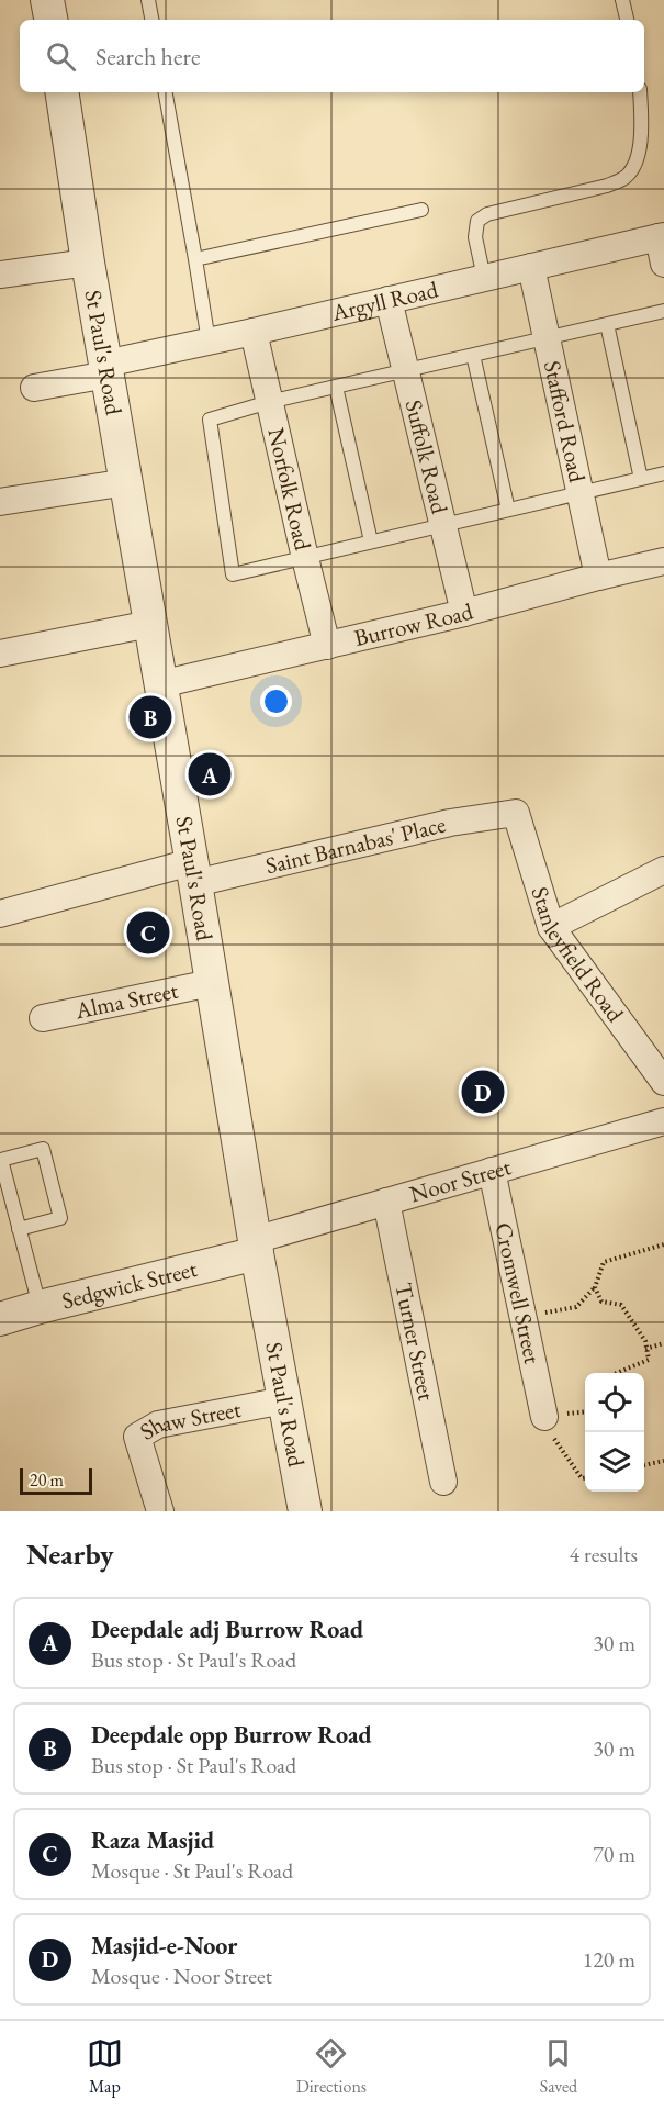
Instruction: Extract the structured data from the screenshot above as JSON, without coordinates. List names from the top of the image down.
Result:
{
  "streets": {
    "street": [
      "Argyll Road",
      "St Paul's Road",
      "Stafford Road",
      "Suffolk Road",
      "Norfolk Road",
      "Burrow Road",
      "Saint Barnabas' Place",
      "Stanleyfield Road",
      "Alma Street",
      "Noor Street",
      "Sedgwick Street",
      "Cromwell Street",
      "Turner Street",
      "Shaw Street"
    ]
  },
  "crossings": [
    ["Argyll Road", "St Paul's Road"],
    ["Argyll Road", "Stafford Road"],
    ["Argyll Road", "Suffolk Road"],
    ["Argyll Road", "Norfolk Road"],
    ["St Paul's Road", "Burrow Road"],
    ["St Paul's Road", "Saint Barnabas' Place"],
    ["St Paul's Road", "Alma Street"],
    ["St Paul's Road", "Noor Street"],
    ["St Paul's Road", "Sedgwick Street"],
    ["St Paul's Road", "Shaw Street"],
    ["Stafford Road", "Burrow Road"],
    ["Suffolk Road", "Burrow Road"],
    ["Norfolk Road", "Burrow Road"],
    ["Saint Barnabas' Place", "Stanleyfield Road"],
    ["Noor Street", "Sedgwick Street"],
    ["Noor Street", "Cromwell Street"],
    ["Noor Street", "Turner Street"]
  ],
  "scale_bar": "20 m",
  "page": {
    "search": "Search here",
    "pins": [
      "B",
      "A",
      "C",
      "D"
    ],
    "scale": "20 m",
    "heading": ["Nearby", "4 results"],
    "list": [
      {
        "mark": "A",
        "name": "Deepdale adj Burrow Road",
        "note": "Bus stop · St Paul's Road",
        "value": "30 m"
      },
      {
        "mark": "B",
        "name": "Deepdale opp Burrow Road",
        "note": "Bus stop · St Paul's Road",
        "value": "30 m"
      },
      {
        "mark": "C",
        "name": "Raza Masjid",
        "note": "Mosque · St Paul's Road",
        "value": "70 m"
      },
      {
        "mark": "D",
        "name": "Masjid-e-Noor",
        "note": "Mosque · Noor Street",
        "value": "120 m"
      }
    ],
    "nav": ["Map", "Directions", "Saved"]
  }
}
